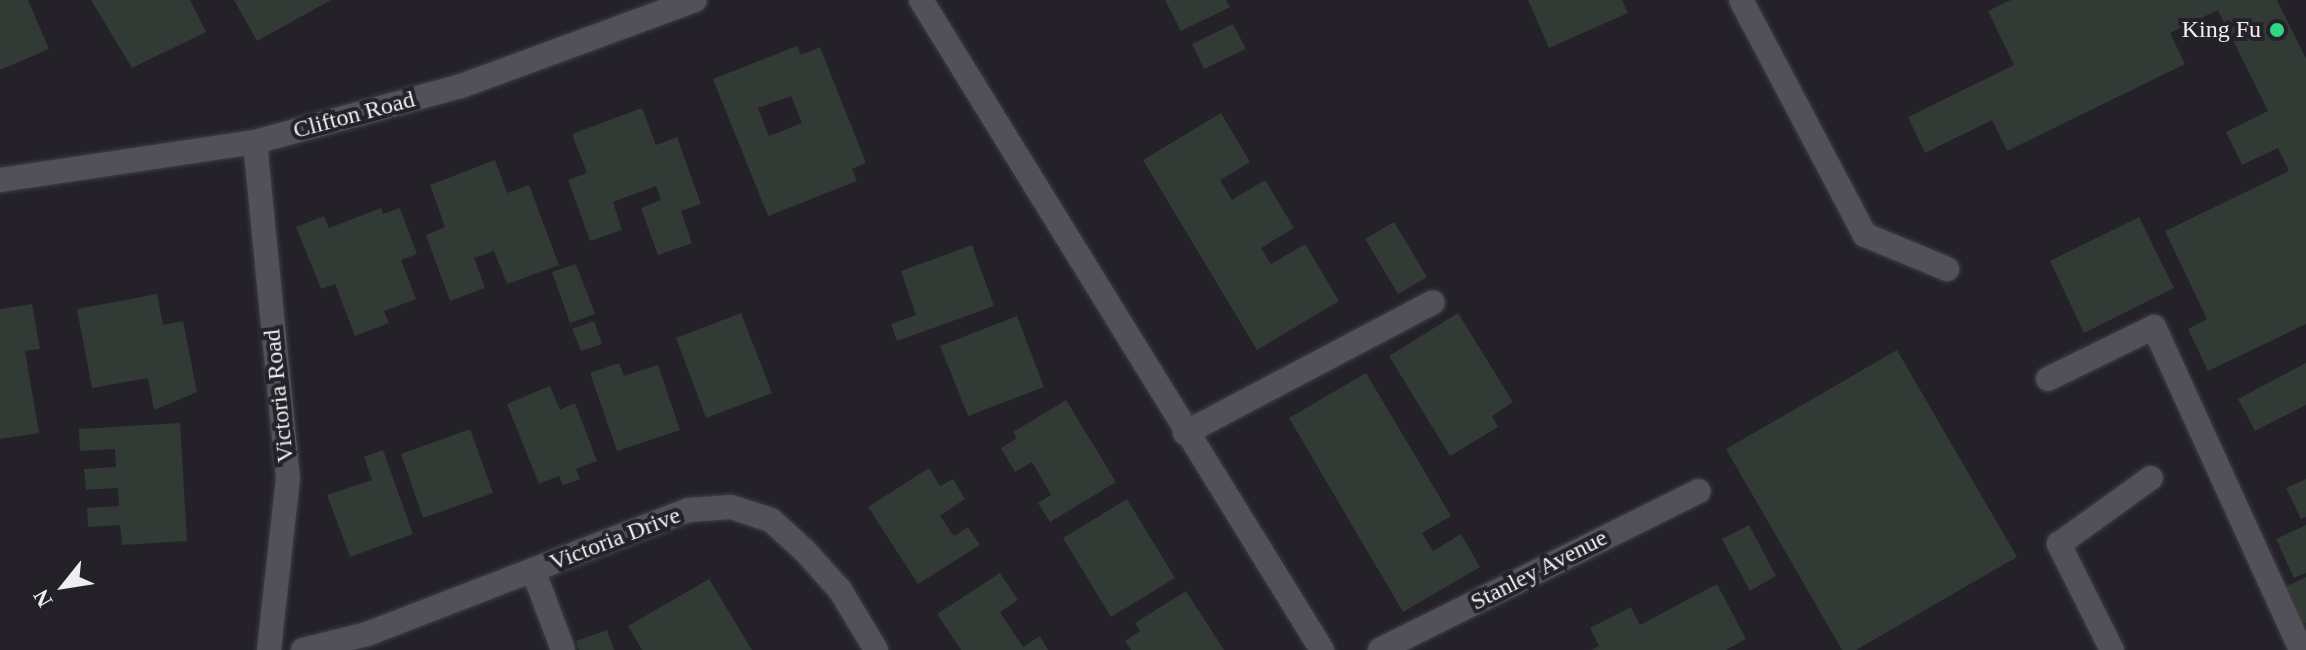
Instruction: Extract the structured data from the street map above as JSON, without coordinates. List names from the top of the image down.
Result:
{
  "streets": {
    "street": [
      "Clifton Road",
      "Victoria Road",
      "Victoria Drive",
      "Stanley Avenue"
    ]
  },
  "crossings": [
    ["Clifton Road", "Victoria Road"]
  ],
  "places": ["King Fu"],
  "north": "bottom left"
}
